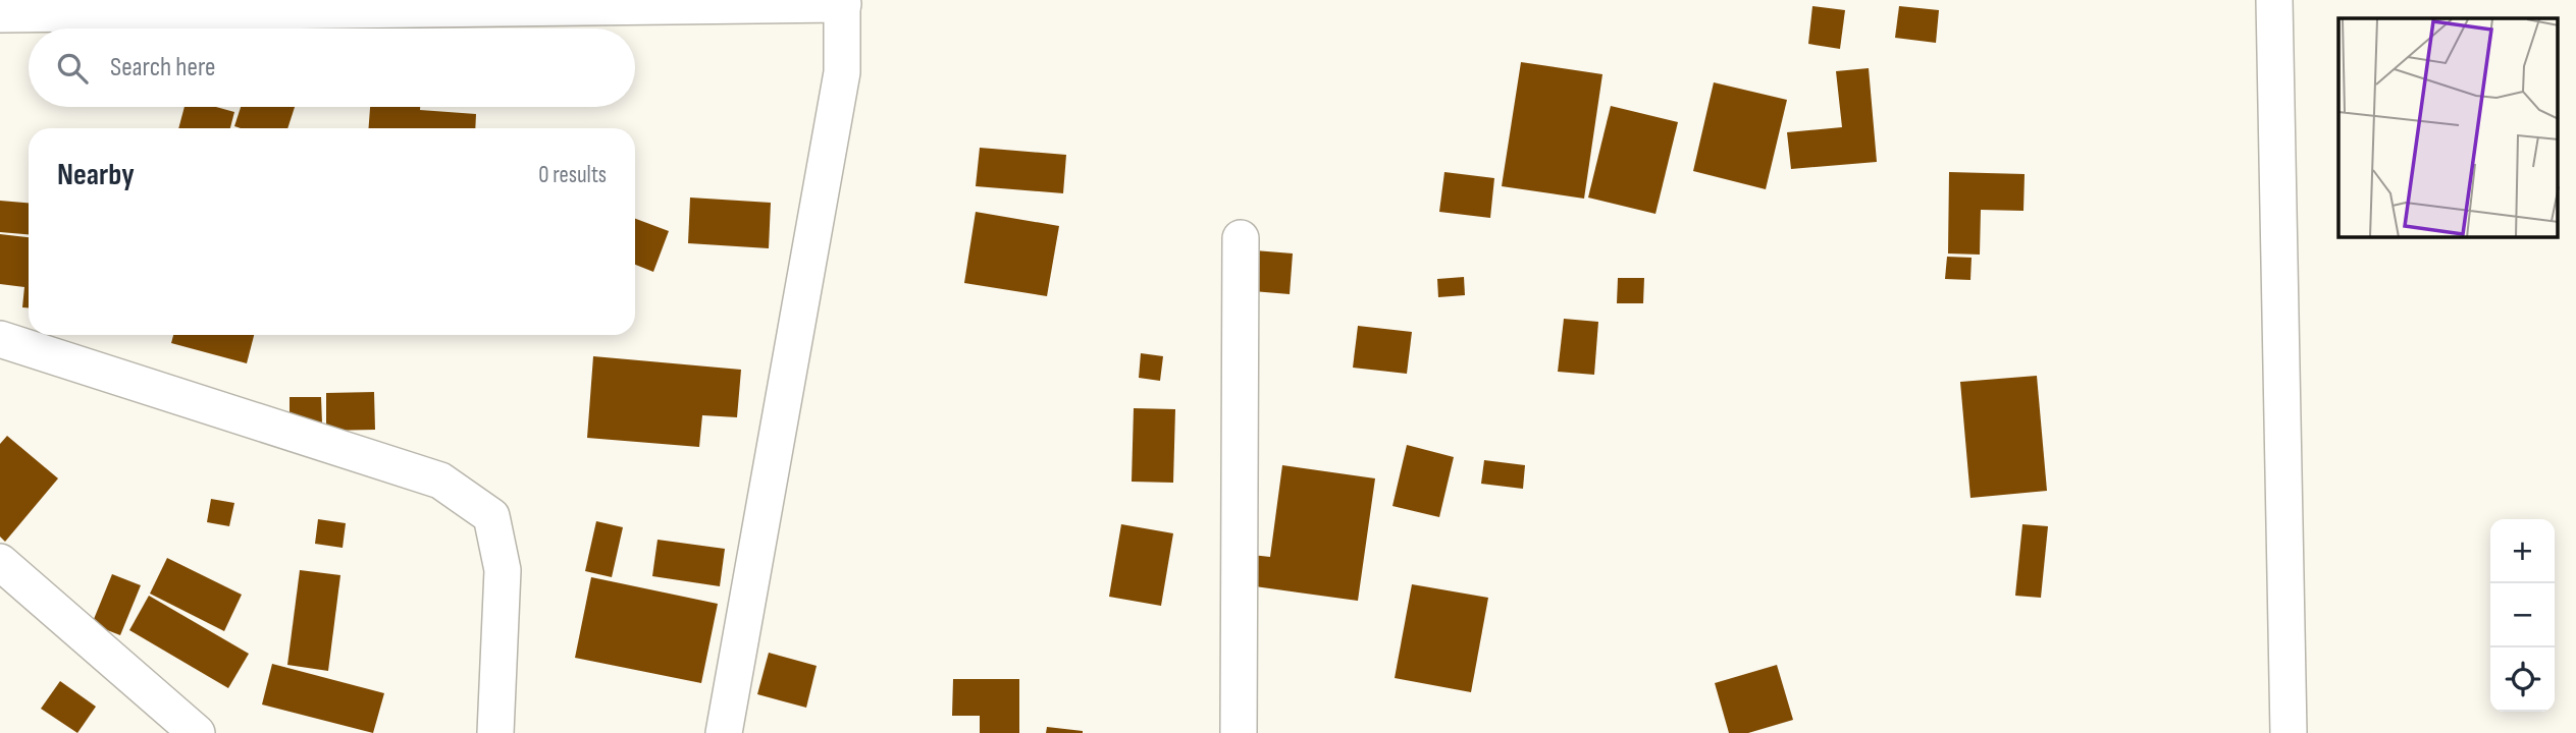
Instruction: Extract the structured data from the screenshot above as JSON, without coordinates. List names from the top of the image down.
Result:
{
  "page": {
    "search": "Search here",
    "heading": ["Nearby", "0 results"],
    "map_buttons": ["+", "−"]
  }
}
